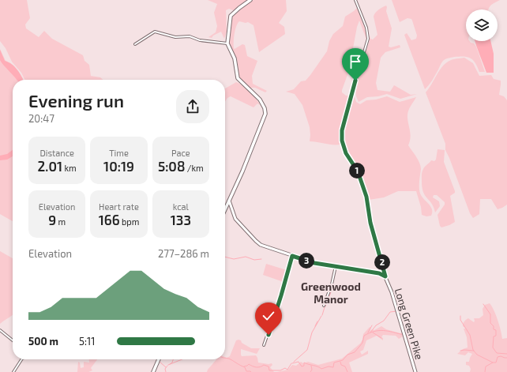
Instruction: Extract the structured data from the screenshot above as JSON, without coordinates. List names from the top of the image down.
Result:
{
  "streets": {
    "street": ["Long Green Pike"]
  },
  "districts": ["Greenwood Manor"],
  "page": {
    "heading": ["Evening run", "20:47"],
    "stats": [
      ["Distance", "2.01 km"],
      ["Time", "10:19"],
      ["Pace", "5:08 /km"],
      ["Elevation", "9 m"],
      ["Heart rate", "166 bpm"],
      ["kcal", "133"]
    ],
    "pins": ["1", "3", "2"],
    "chart": ["Elevation", "277–286 m"],
    "list": [
      {
        "name": "500 m",
        "note": "5:11"
      }
    ]
  }
}
